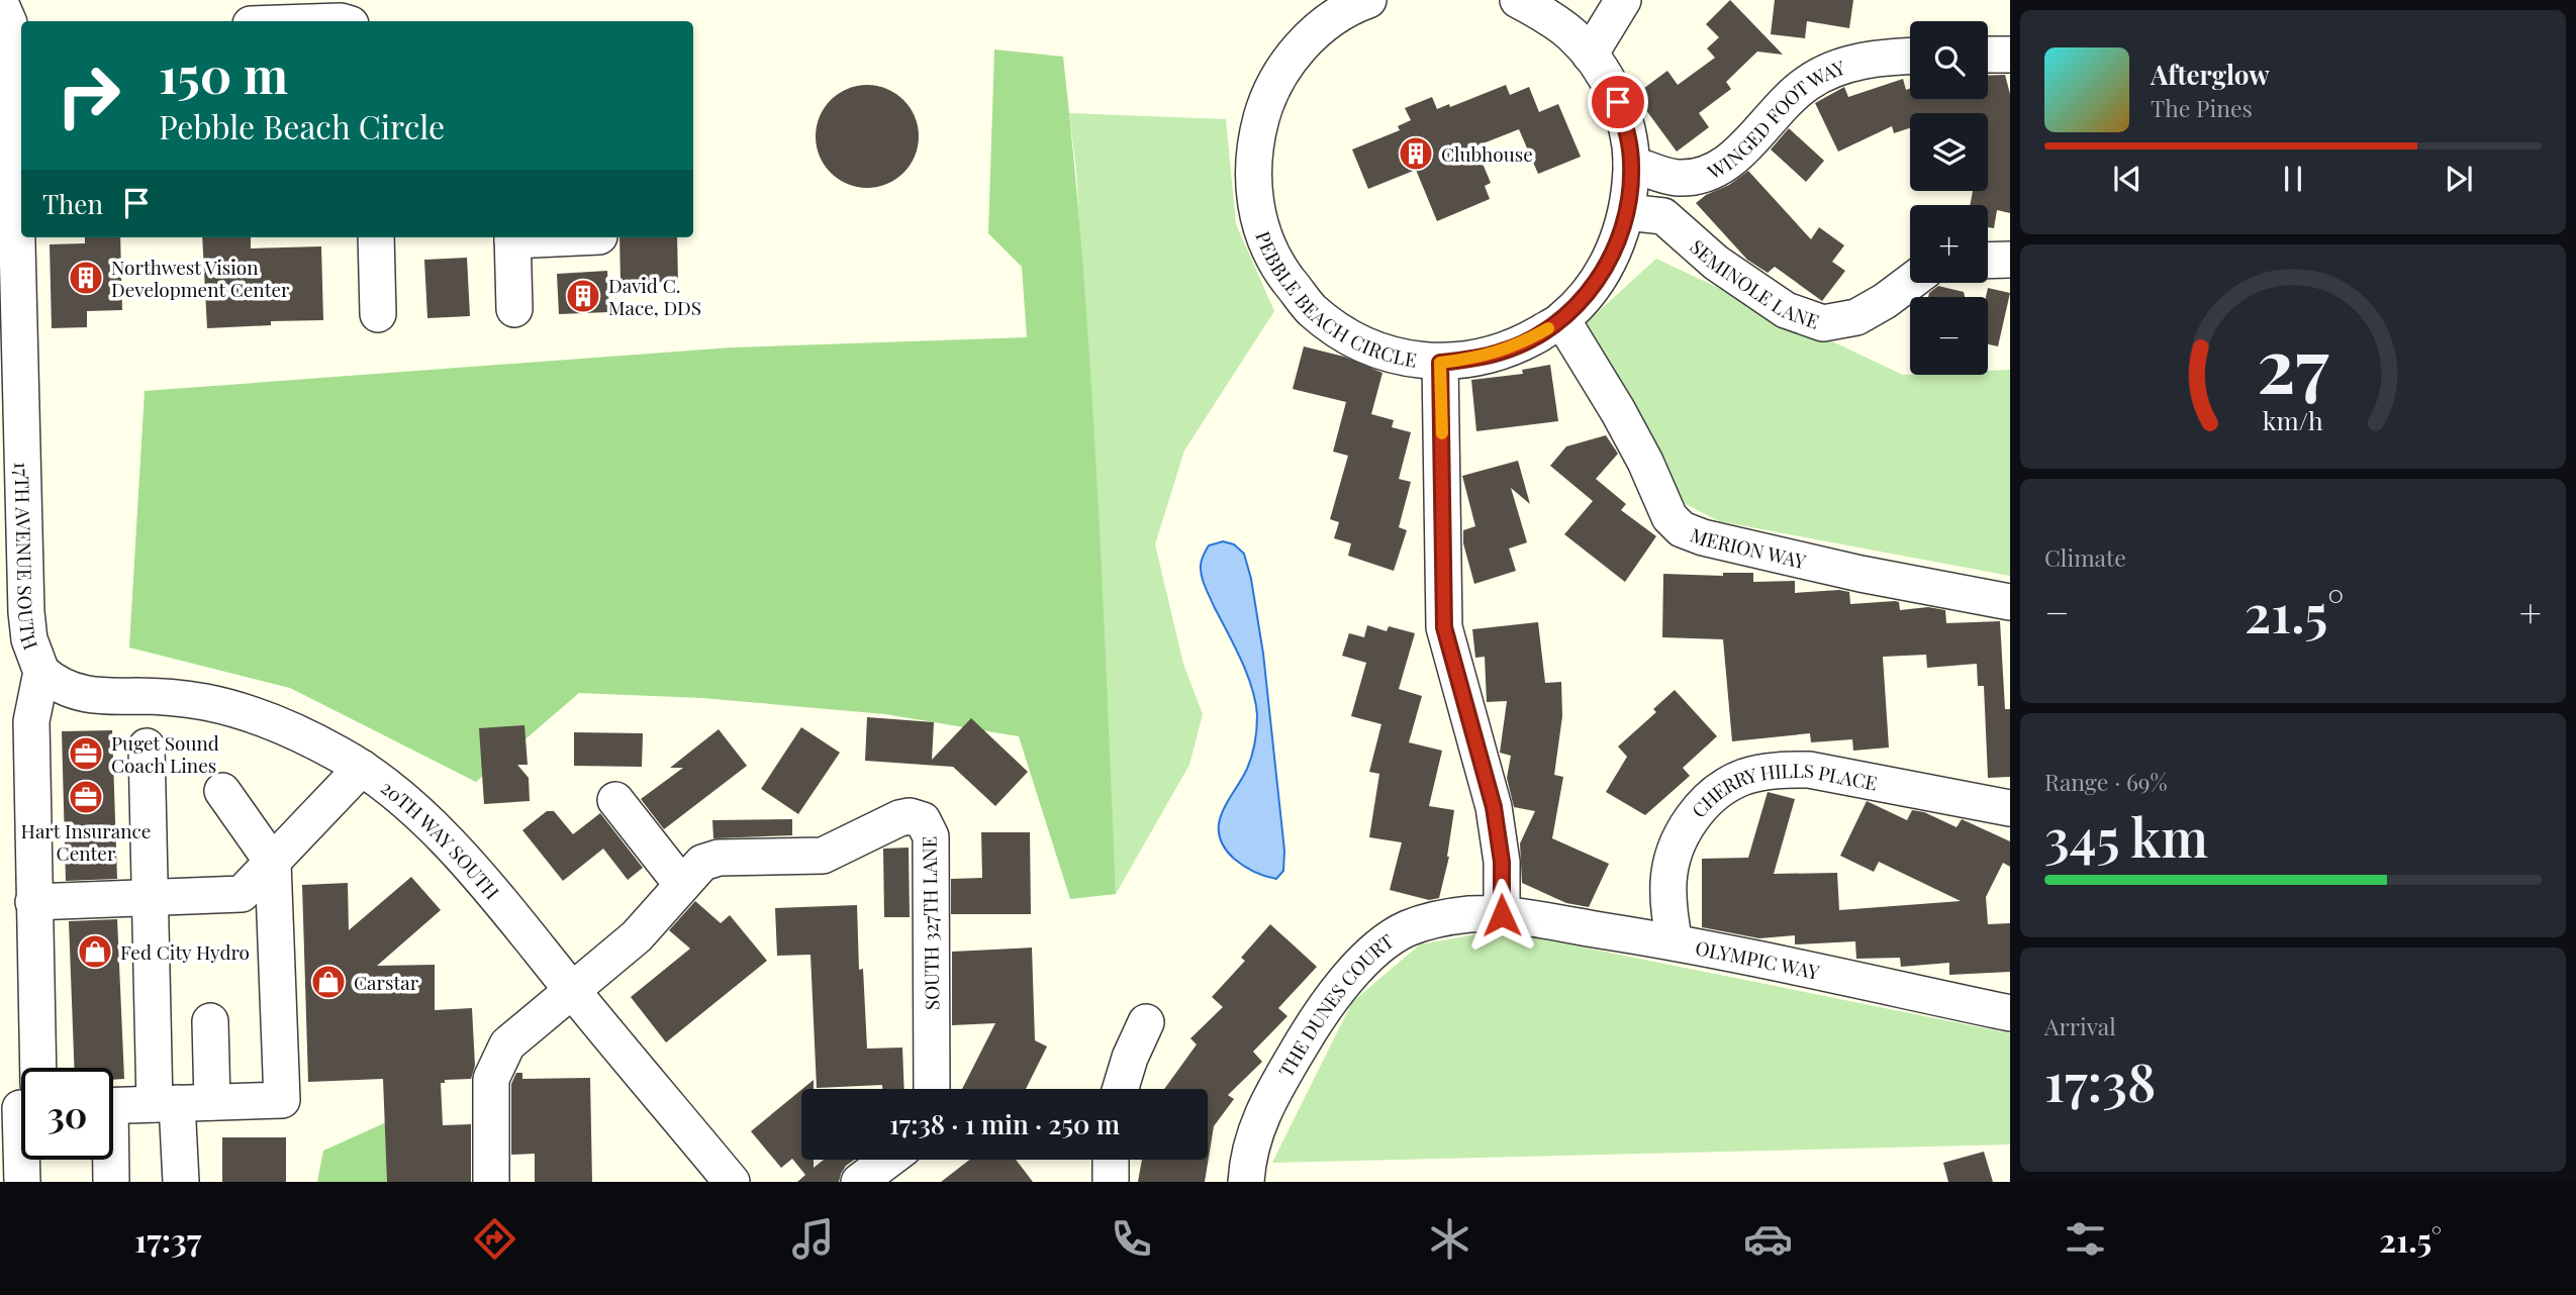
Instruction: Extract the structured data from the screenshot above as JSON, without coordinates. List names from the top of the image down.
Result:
{
  "streets": {
    "street": [
      "WINGED FOOT WAY",
      "SEMINOLE LANE",
      "PEBBLE BEACH CIRCLE",
      "MERION WAY",
      "17TH AVENUE SOUTH",
      "CHERRY HILLS PLACE",
      "20TH WAY SOUTH",
      "SOUTH 327TH LANE",
      "OLYMPIC WAY",
      "THE DUNES COURT"
    ]
  },
  "crossings": [
    ["WINGED FOOT WAY", "PEBBLE BEACH CIRCLE"],
    ["PEBBLE BEACH CIRCLE", "MERION WAY"],
    ["17TH AVENUE SOUTH", "20TH WAY SOUTH"],
    ["CHERRY HILLS PLACE", "OLYMPIC WAY"],
    ["20TH WAY SOUTH", "SOUTH 327TH LANE"],
    ["OLYMPIC WAY", "THE DUNES COURT"]
  ],
  "places": {
    "building": ["Clubhouse", "Northwest Vision Development Center", "David C. Mace, DDS"],
    "office": ["Puget Sound Coach Lines", "Hart Insurance Center"],
    "shop": ["Fed City Hydro", "Carstar"]
  },
  "page": {
    "map_buttons": ["+", "−"],
    "turn": ["150 m", "Pebble Beach Circle"],
    "song": ["Afterglow", "The Pines"],
    "then": "Then",
    "tile": [
      "Climate",
      ["Range · 69%", "345 km"],
      ["Arrival", "17:38"]
    ],
    "heat": ["−", "21.5°", "+"],
    "limit": "30",
    "trip": "17:38 · 1 min · 250 m",
    "tabs": ["17:37", "21.5°"],
    "gauge": ["27", "km/h"]
  }
}
